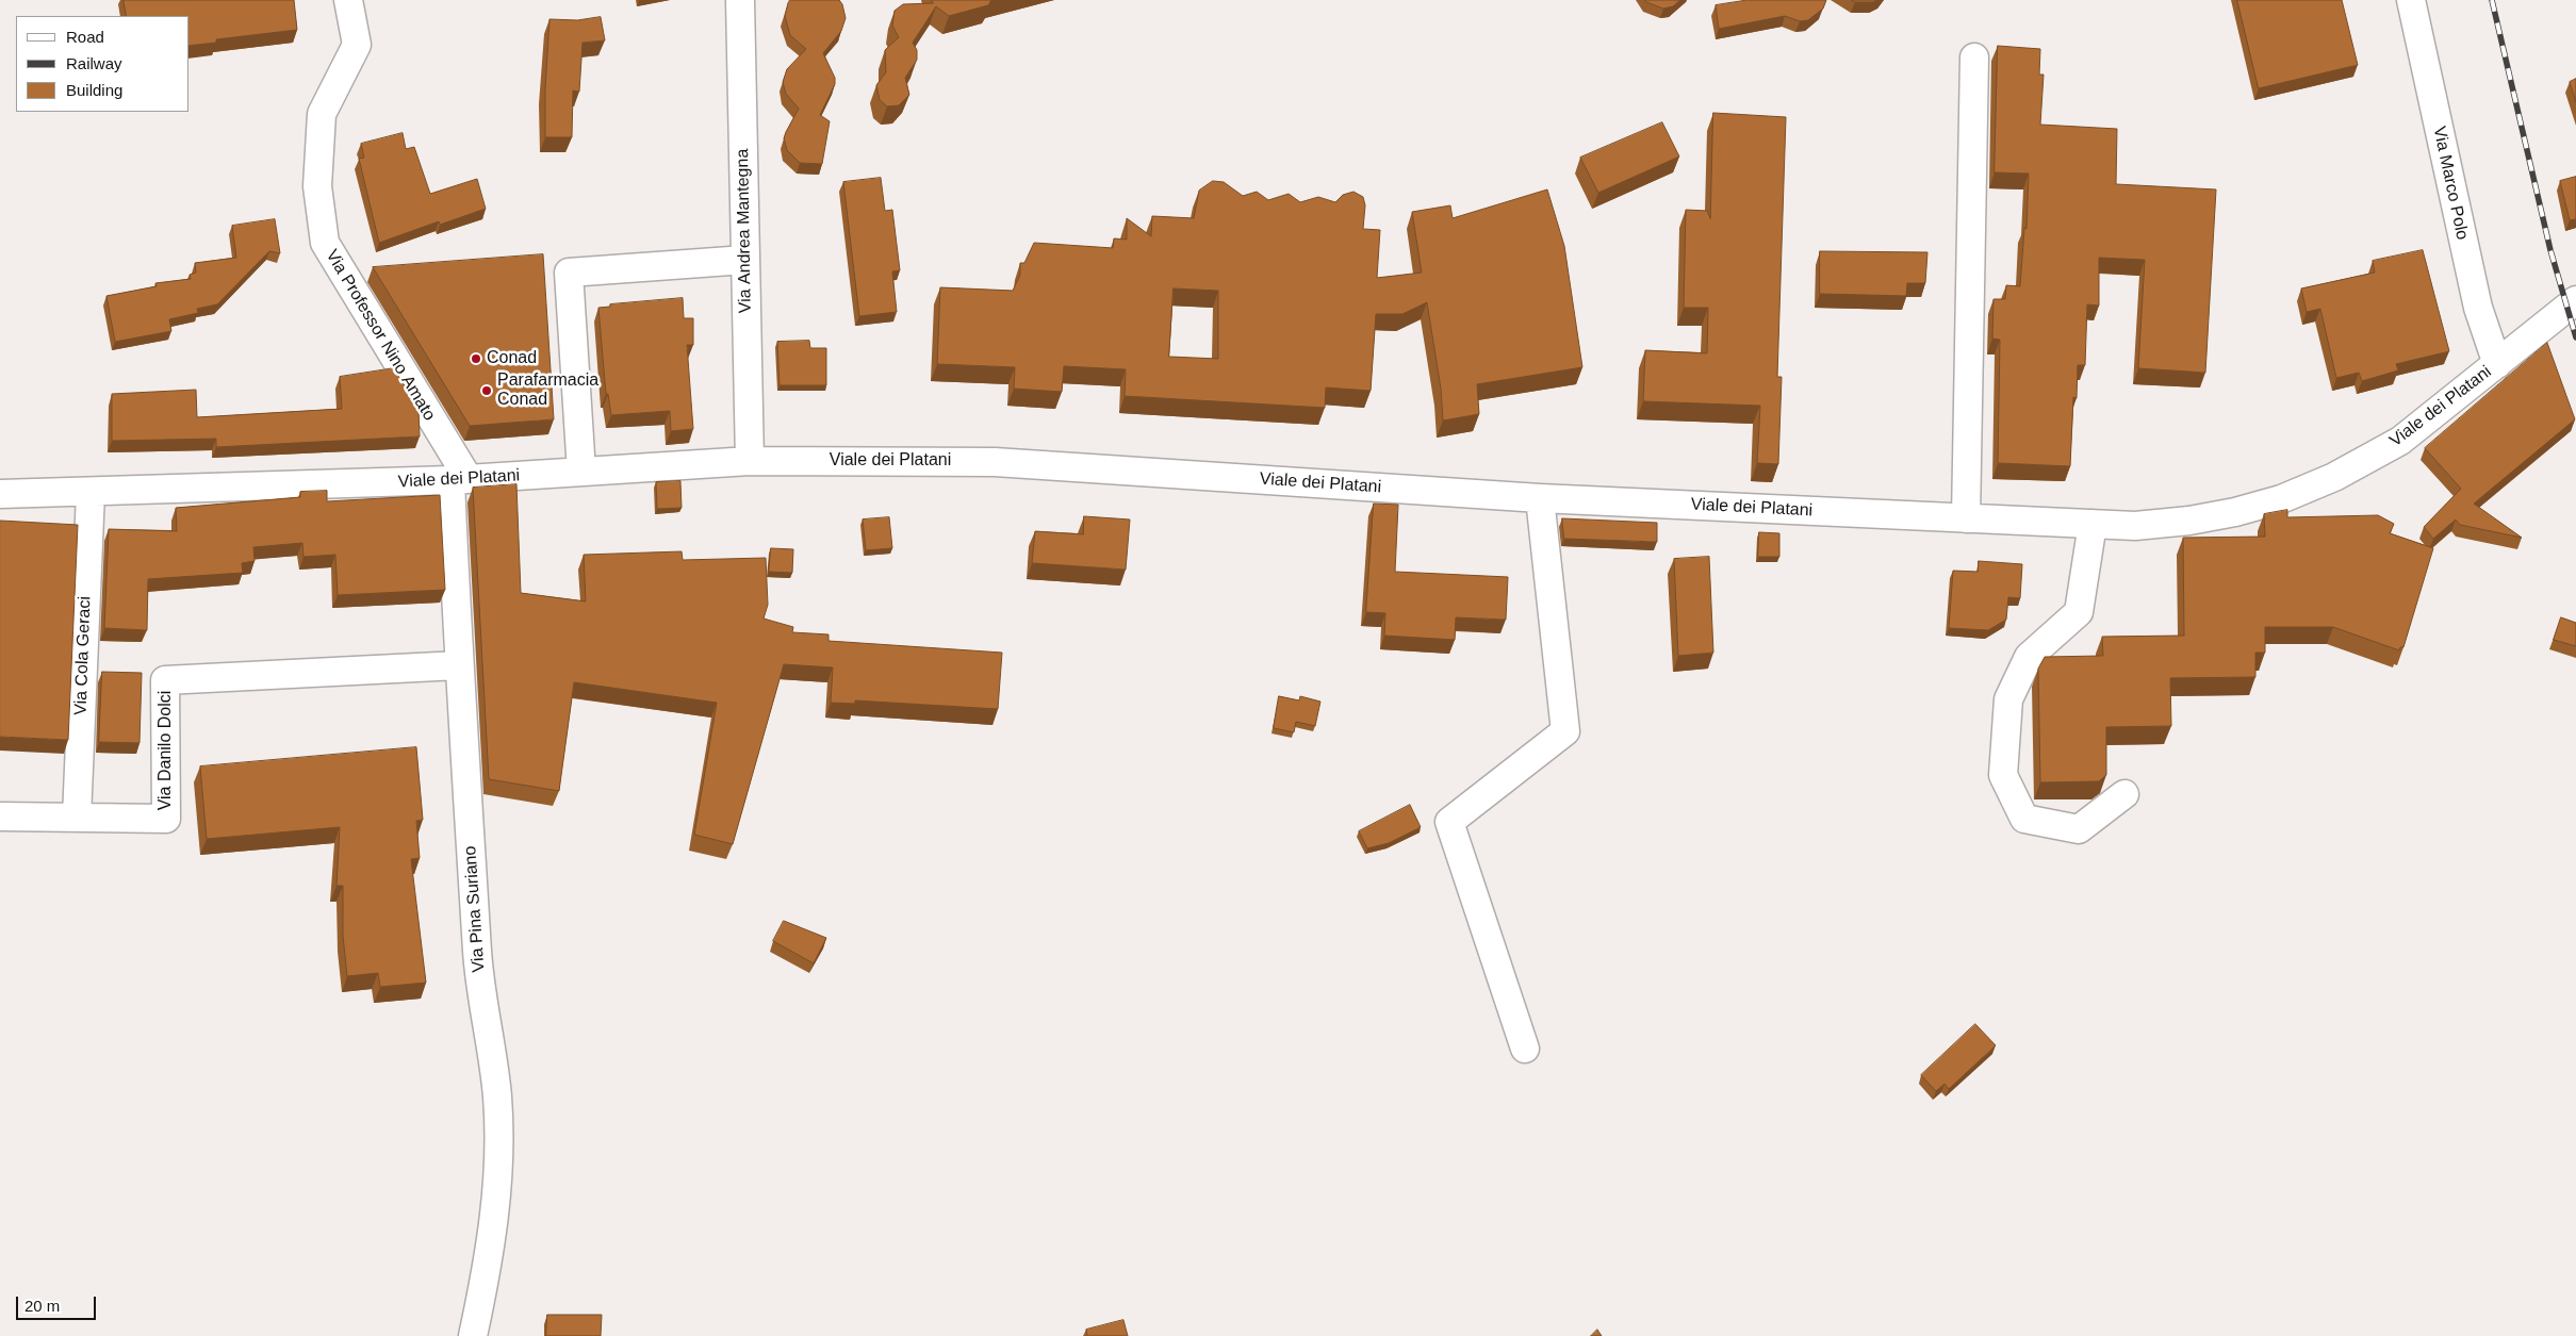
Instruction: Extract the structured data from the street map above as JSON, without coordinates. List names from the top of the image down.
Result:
{
  "streets": {
    "street": [
      "Via Marco Polo",
      "Via Andrea Mantegna",
      "Via Professor Nino Amato",
      "Viale dei Platani",
      "Via Cola Geraci",
      "Via Danilo Dolci",
      "Via Pina Suriano"
    ]
  },
  "crossings": [
    ["Via Marco Polo", "Viale dei Platani"],
    ["Via Andrea Mantegna", "Viale dei Platani"],
    ["Via Professor Nino Amato", "Viale dei Platani"],
    ["Via Professor Nino Amato", "Via Pina Suriano"],
    ["Viale dei Platani", "Via Cola Geraci"],
    ["Viale dei Platani", "Via Pina Suriano"],
    ["Via Cola Geraci", "Via Danilo Dolci"],
    ["Via Danilo Dolci", "Via Pina Suriano"]
  ],
  "places": ["Conad", "Parafarmacia Conad"],
  "legend": ["Road", "Railway", "Building"],
  "scale_bar": "20 m"
}
